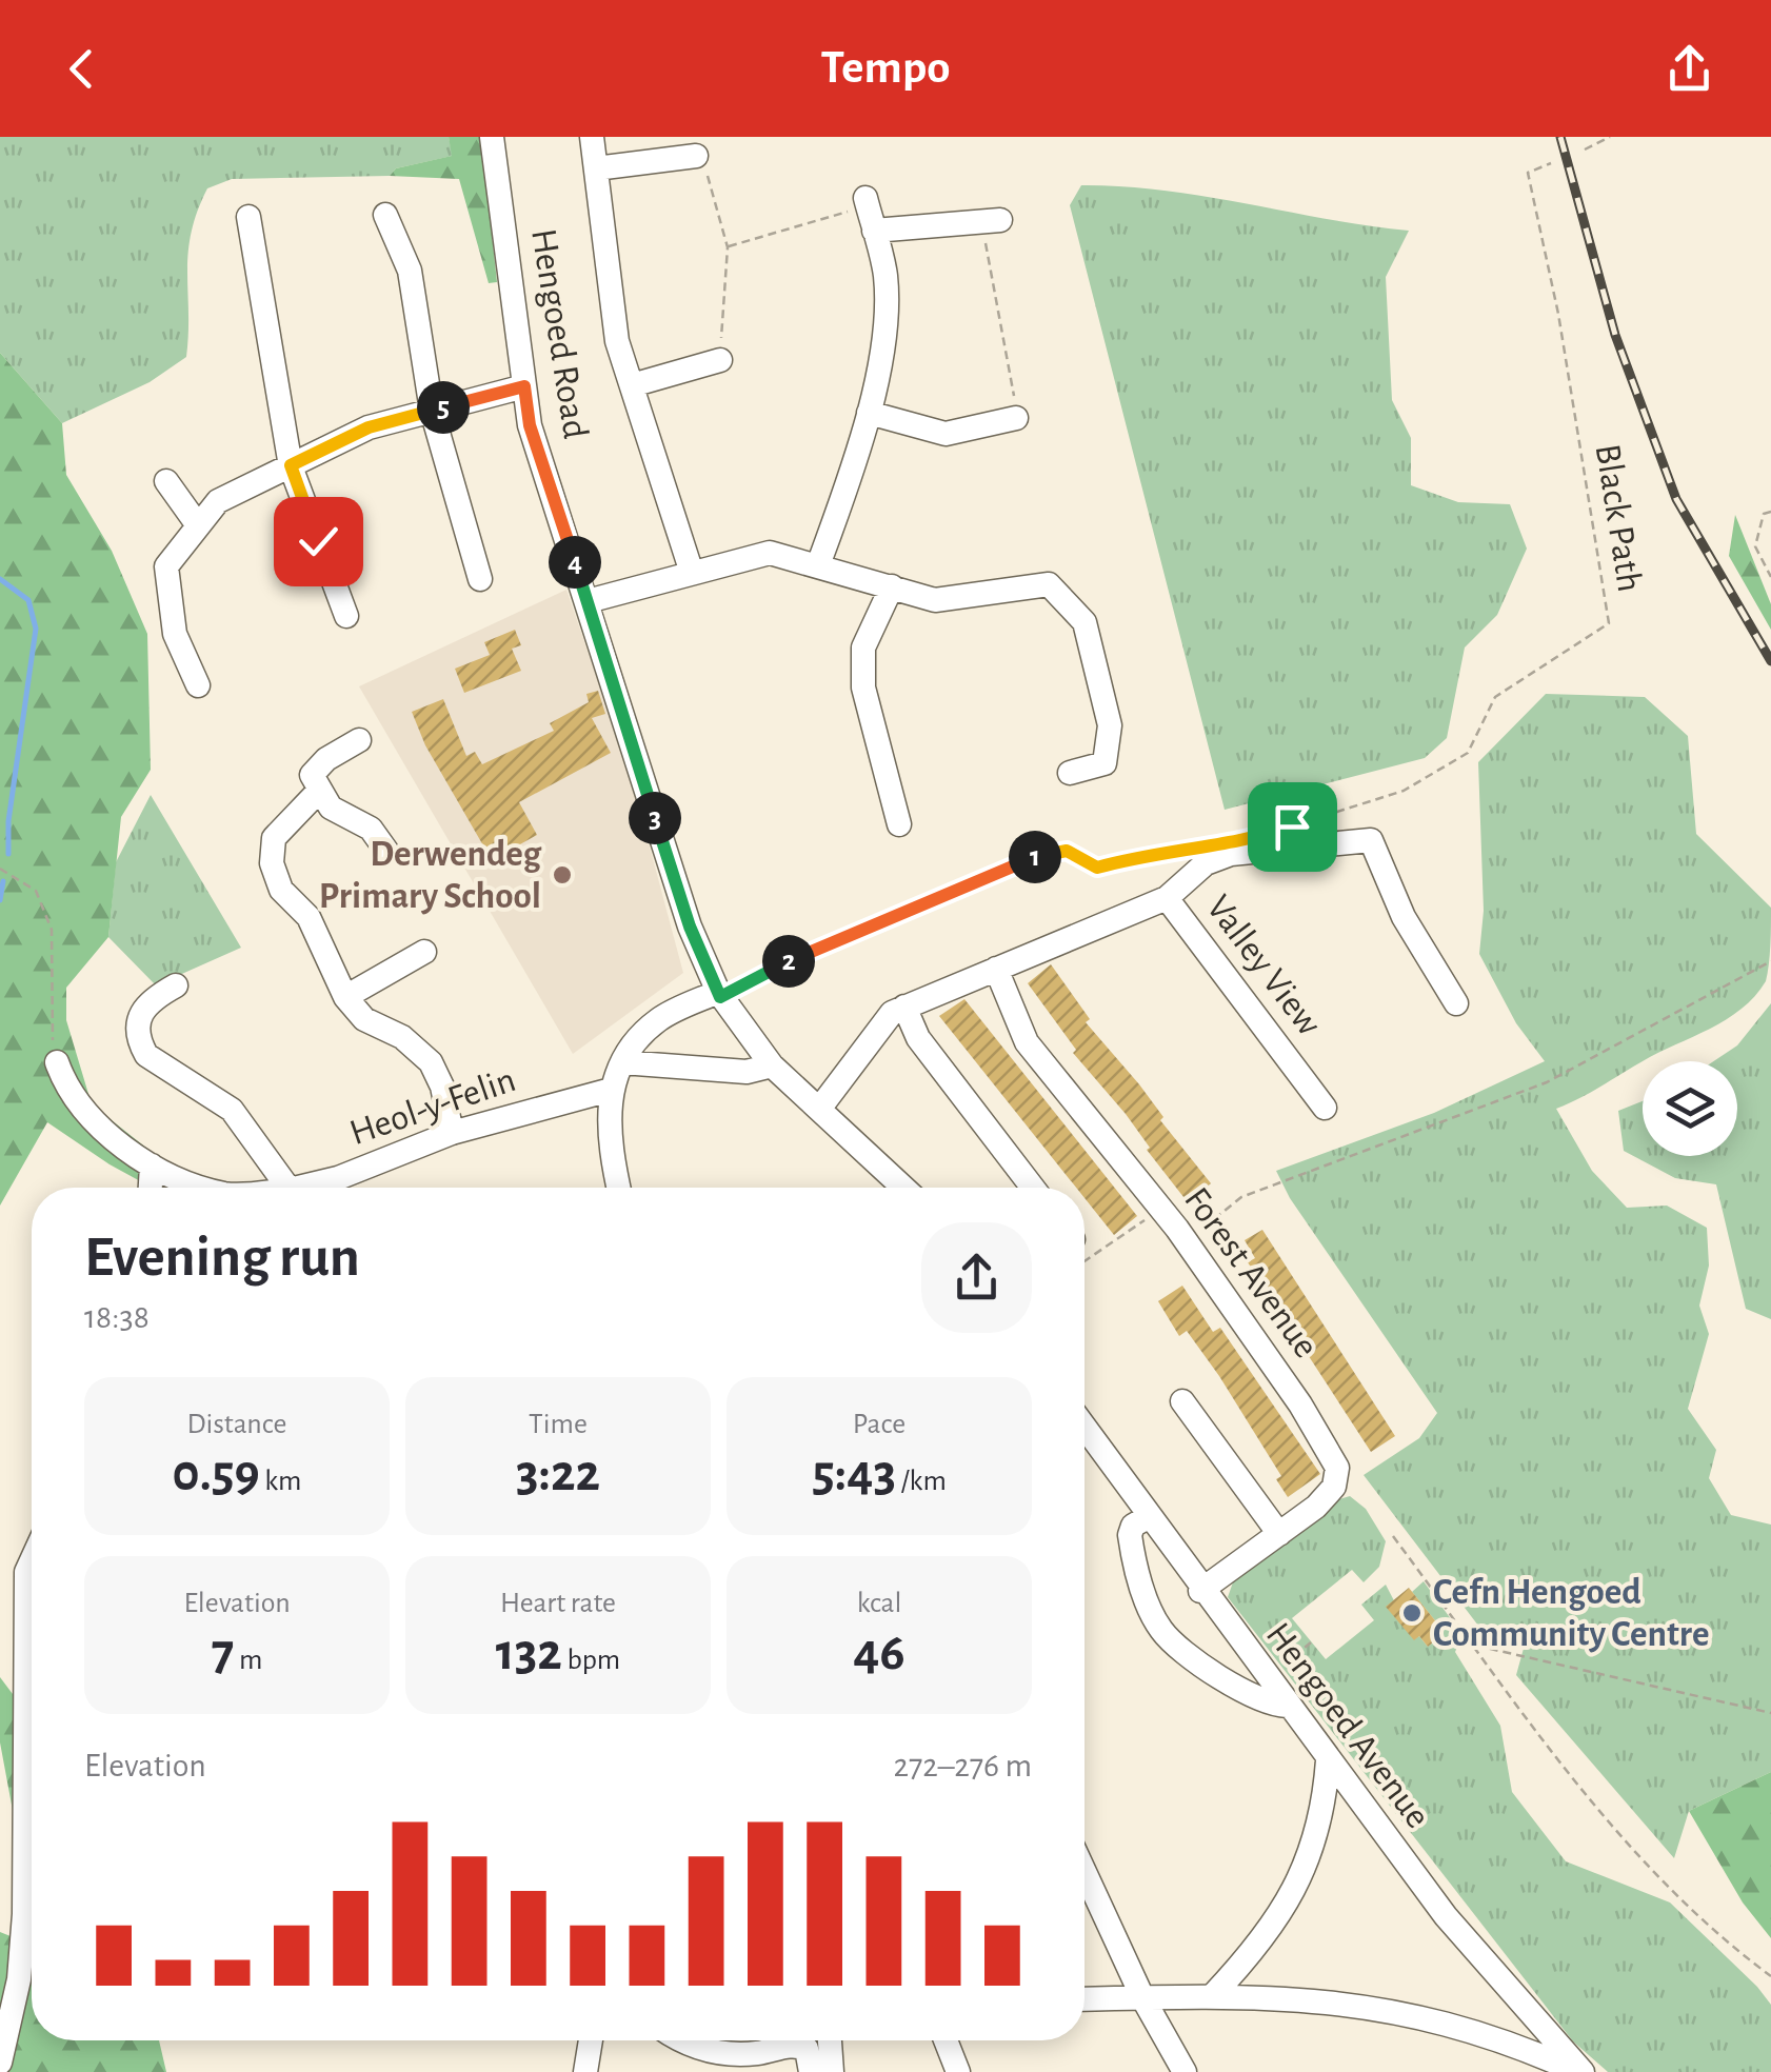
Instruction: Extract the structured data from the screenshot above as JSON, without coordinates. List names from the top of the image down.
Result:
{
  "streets": {
    "street": [
      "Hengoed Road",
      "Valley View",
      "Heol-y-Felin",
      "Forest Avenue",
      "Hengoed Avenue"
    ],
    "path": ["Black Path"]
  },
  "crossings": [
    ["Valley View", "Forest Avenue"],
    ["Forest Avenue", "Hengoed Avenue"]
  ],
  "places": ["Derwendeg Primary School", "Cefn Hengoed Community Centre"],
  "page": {
    "header": "Tempo",
    "pins": [
      "5",
      "4",
      "3",
      "1",
      "2"
    ],
    "heading": ["Evening run", "18:38"],
    "stats": [
      ["Distance", "0.59 km"],
      ["Time", "3:22"],
      ["Pace", "5:43 /km"],
      ["Elevation", "7 m"],
      ["Heart rate", "132 bpm"],
      ["kcal", "46"]
    ],
    "chart": ["Elevation", "272–276 m"]
  }
}
